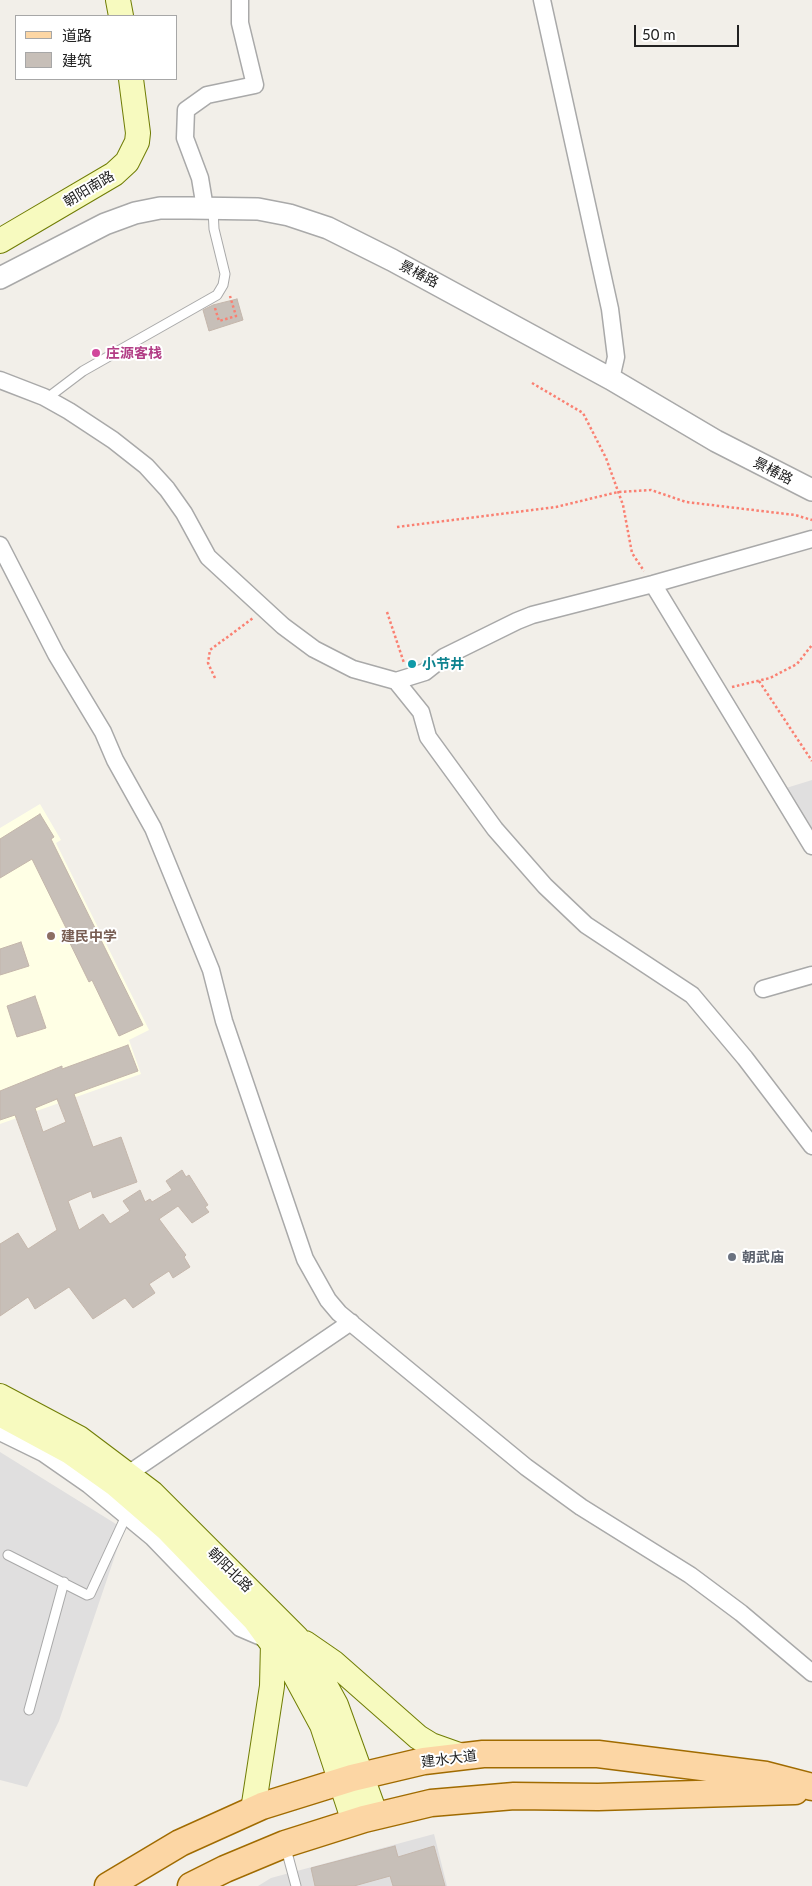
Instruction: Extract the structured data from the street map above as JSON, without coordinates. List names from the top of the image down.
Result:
{
  "streets": {
    "main road": ["朝阳南路", "朝阳北路", "建水大道"],
    "street": ["景椿路"]
  },
  "crossings": [
    ["朝阳北路", "建水大道"]
  ],
  "places": [
    "庄源客栈",
    "小节井",
    "建民中学",
    "朝武庙"
  ],
  "legend": ["道路", "建筑"],
  "scale_bar": "50 m"
}
